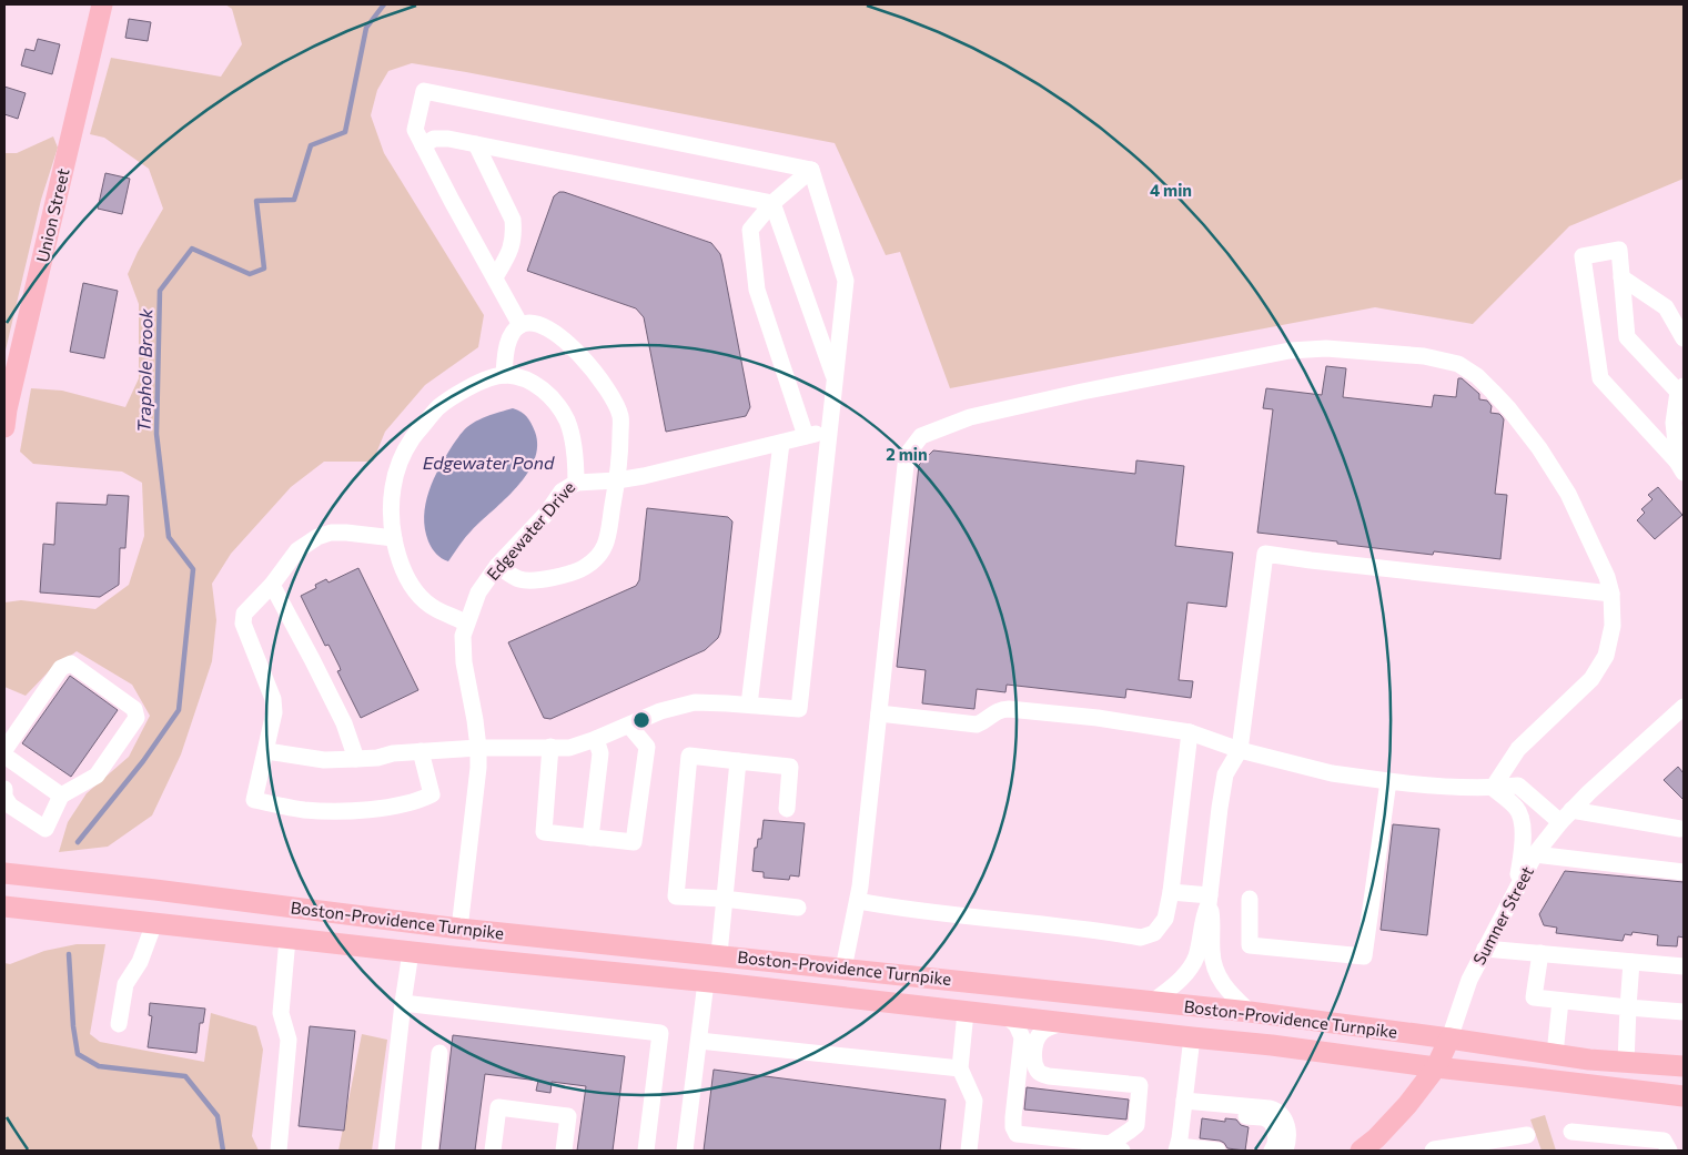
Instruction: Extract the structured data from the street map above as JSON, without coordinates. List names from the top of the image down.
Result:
{
  "streets": {
    "main road": ["Union Street", "Sumner Street", "Boston-Providence Turnpike"],
    "street": ["Edgewater Drive"]
  },
  "crossings": [
    ["Edgewater Drive", "Boston-Providence Turnpike"],
    ["Sumner Street", "Boston-Providence Turnpike"]
  ],
  "water": ["Traphole Brook", "Edgewater Pond"],
  "rings": ["4 min", "2 min"]
}
